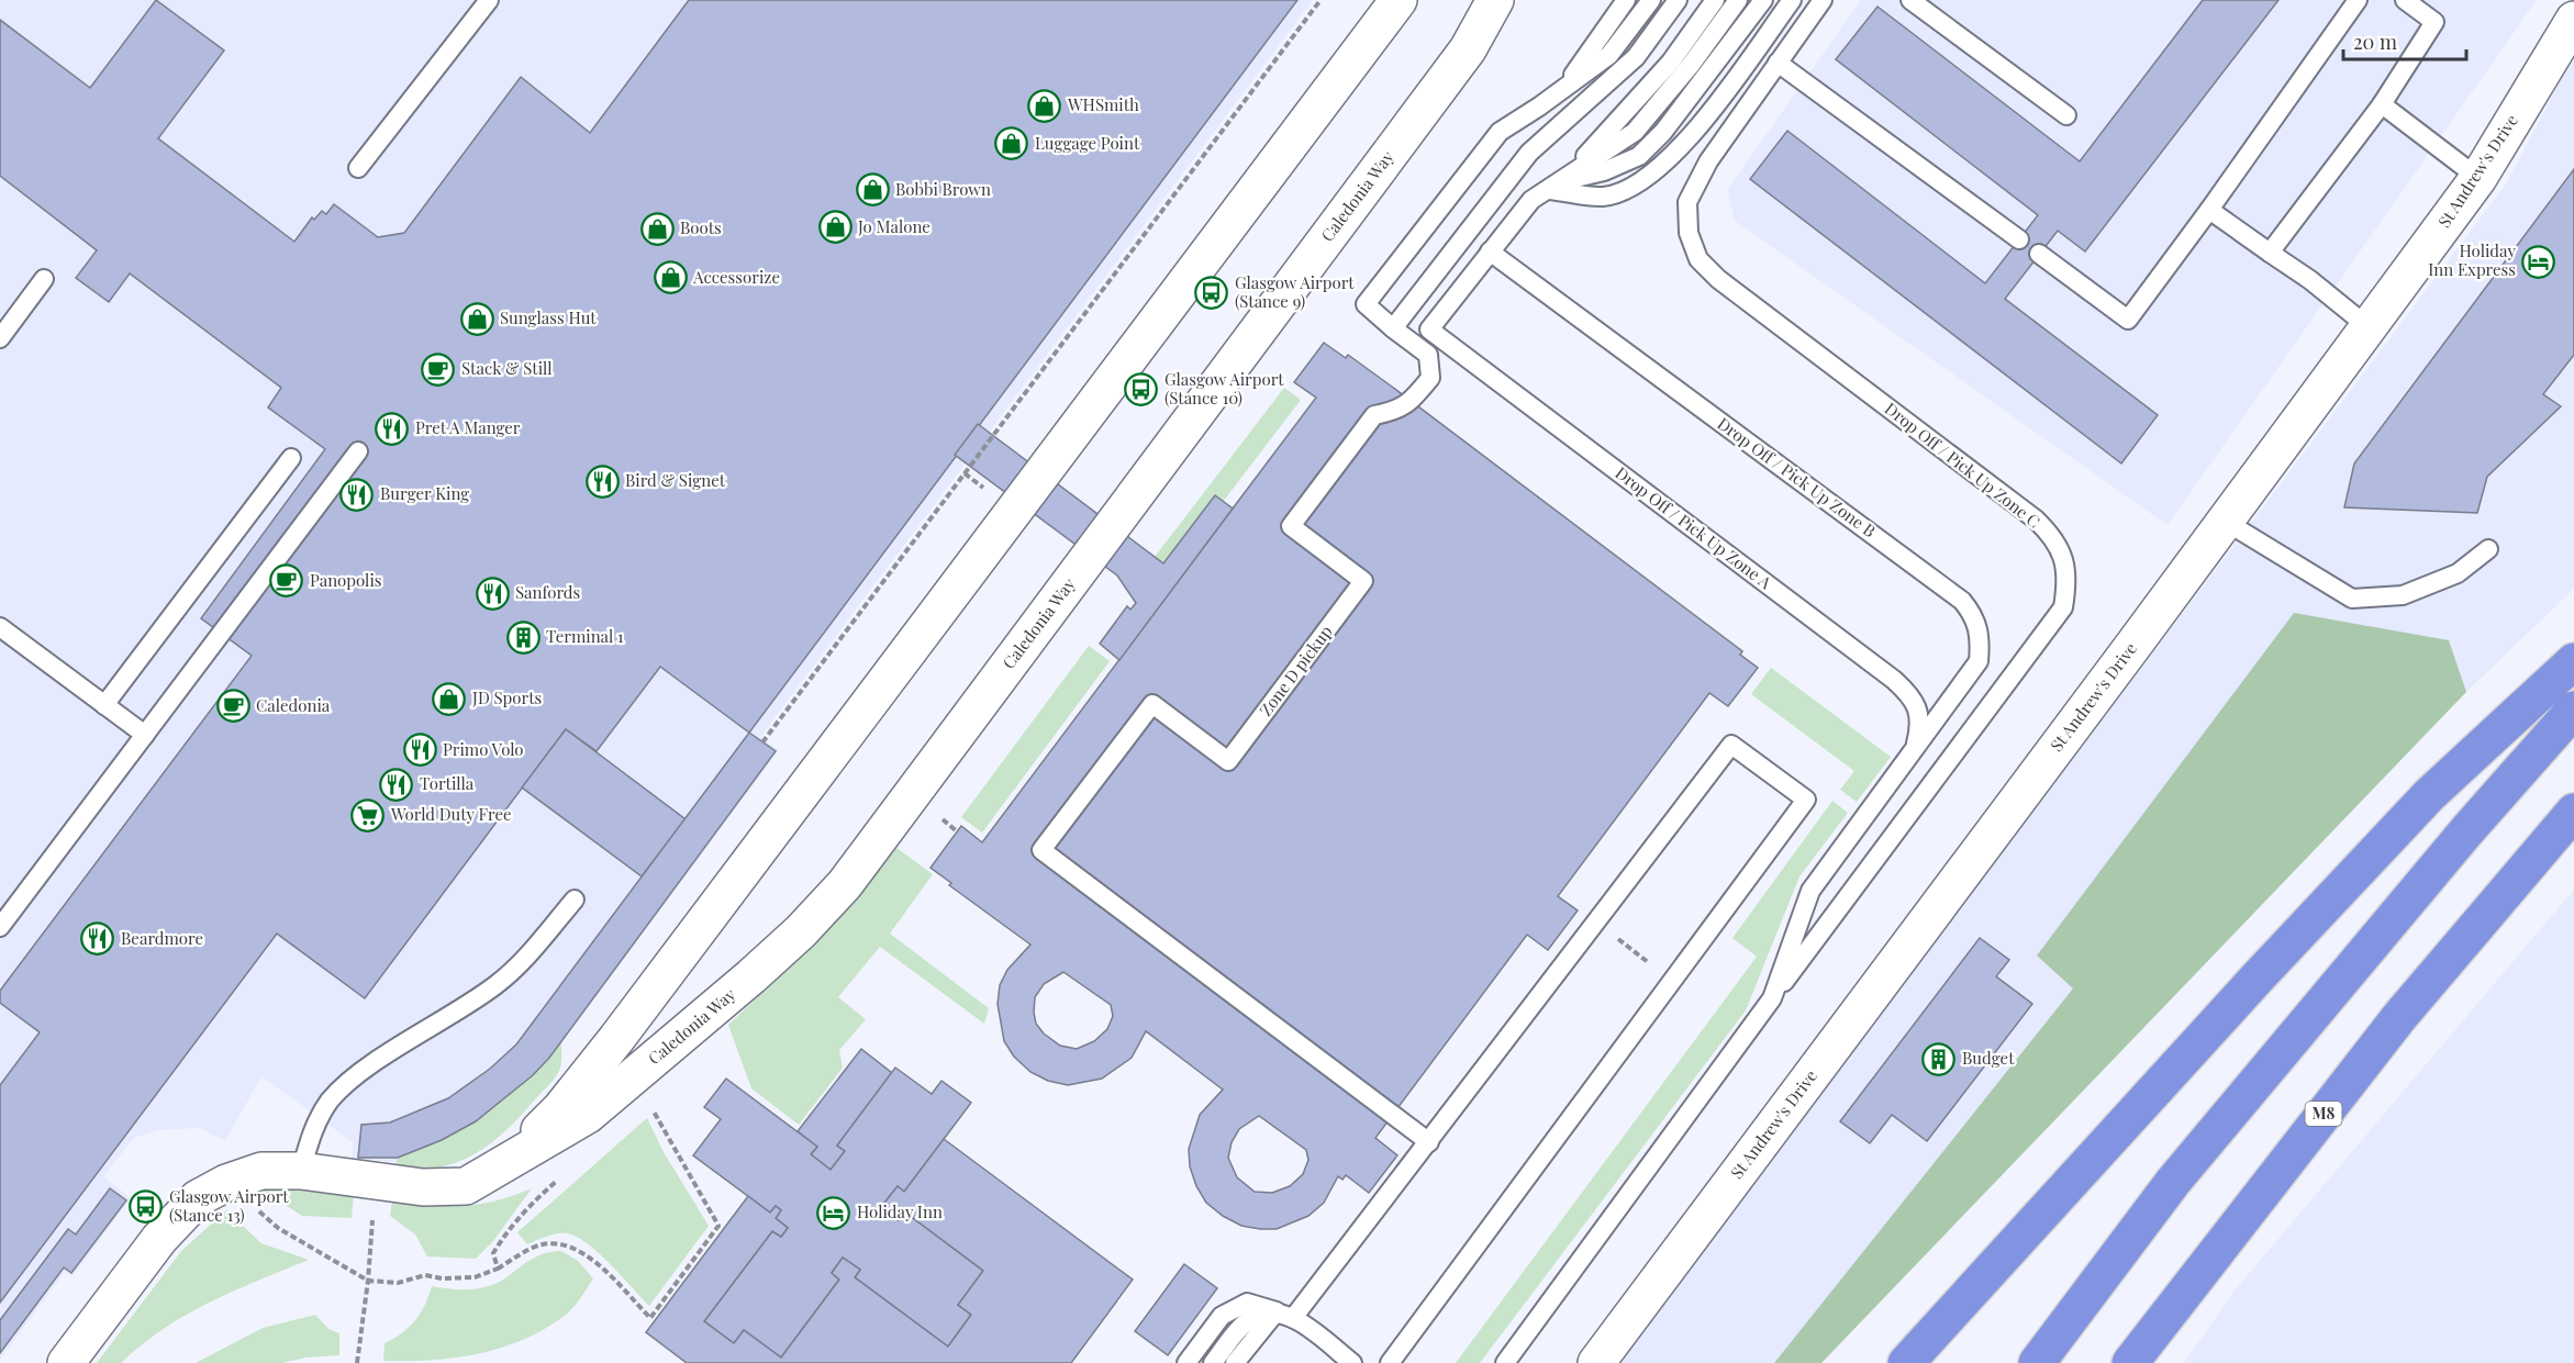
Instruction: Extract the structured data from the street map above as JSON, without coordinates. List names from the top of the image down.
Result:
{
  "streets": {
    "highway": ["M8"],
    "street": ["St Andrew's Drive", "Caledonia Way"],
    "lane": [
      "Drop Off / Pick Up Zone C",
      "Drop Off / Pick Up Zone B",
      "Drop Off / Pick Up Zone A",
      "Zone D pickup"
    ]
  },
  "crossings": [
    ["Drop Off / Pick Up Zone C", "Drop Off / Pick Up Zone B"],
    ["Drop Off / Pick Up Zone B", "Drop Off / Pick Up Zone A"]
  ],
  "places": {
    "shop": [
      "WHSmith",
      "Luggage Point",
      "Bobbi Brown",
      "Jo Malone",
      "Boots",
      "Accessorize",
      "Sunglass Hut",
      "JD Sports"
    ],
    "hotel": ["Holiday Inn Express", "Holiday Inn"],
    "bus stop": ["Glasgow Airport (Stance 9)", "Glasgow Airport (Stance 10)", "Glasgow Airport (Stance 13)"],
    "cafe": ["Stack & Still", "Panopolis", "Caledonia"],
    "restaurant": [
      "Pret A Manger",
      "Bird & Signet",
      "Burger King",
      "Sanfords",
      "Primo Volo",
      "Tortilla",
      "Beardmore"
    ],
    "building": ["Terminal 1", "Budget"],
    "supermarket": ["World Duty Free"]
  },
  "scale_bar": "20 m"
}
